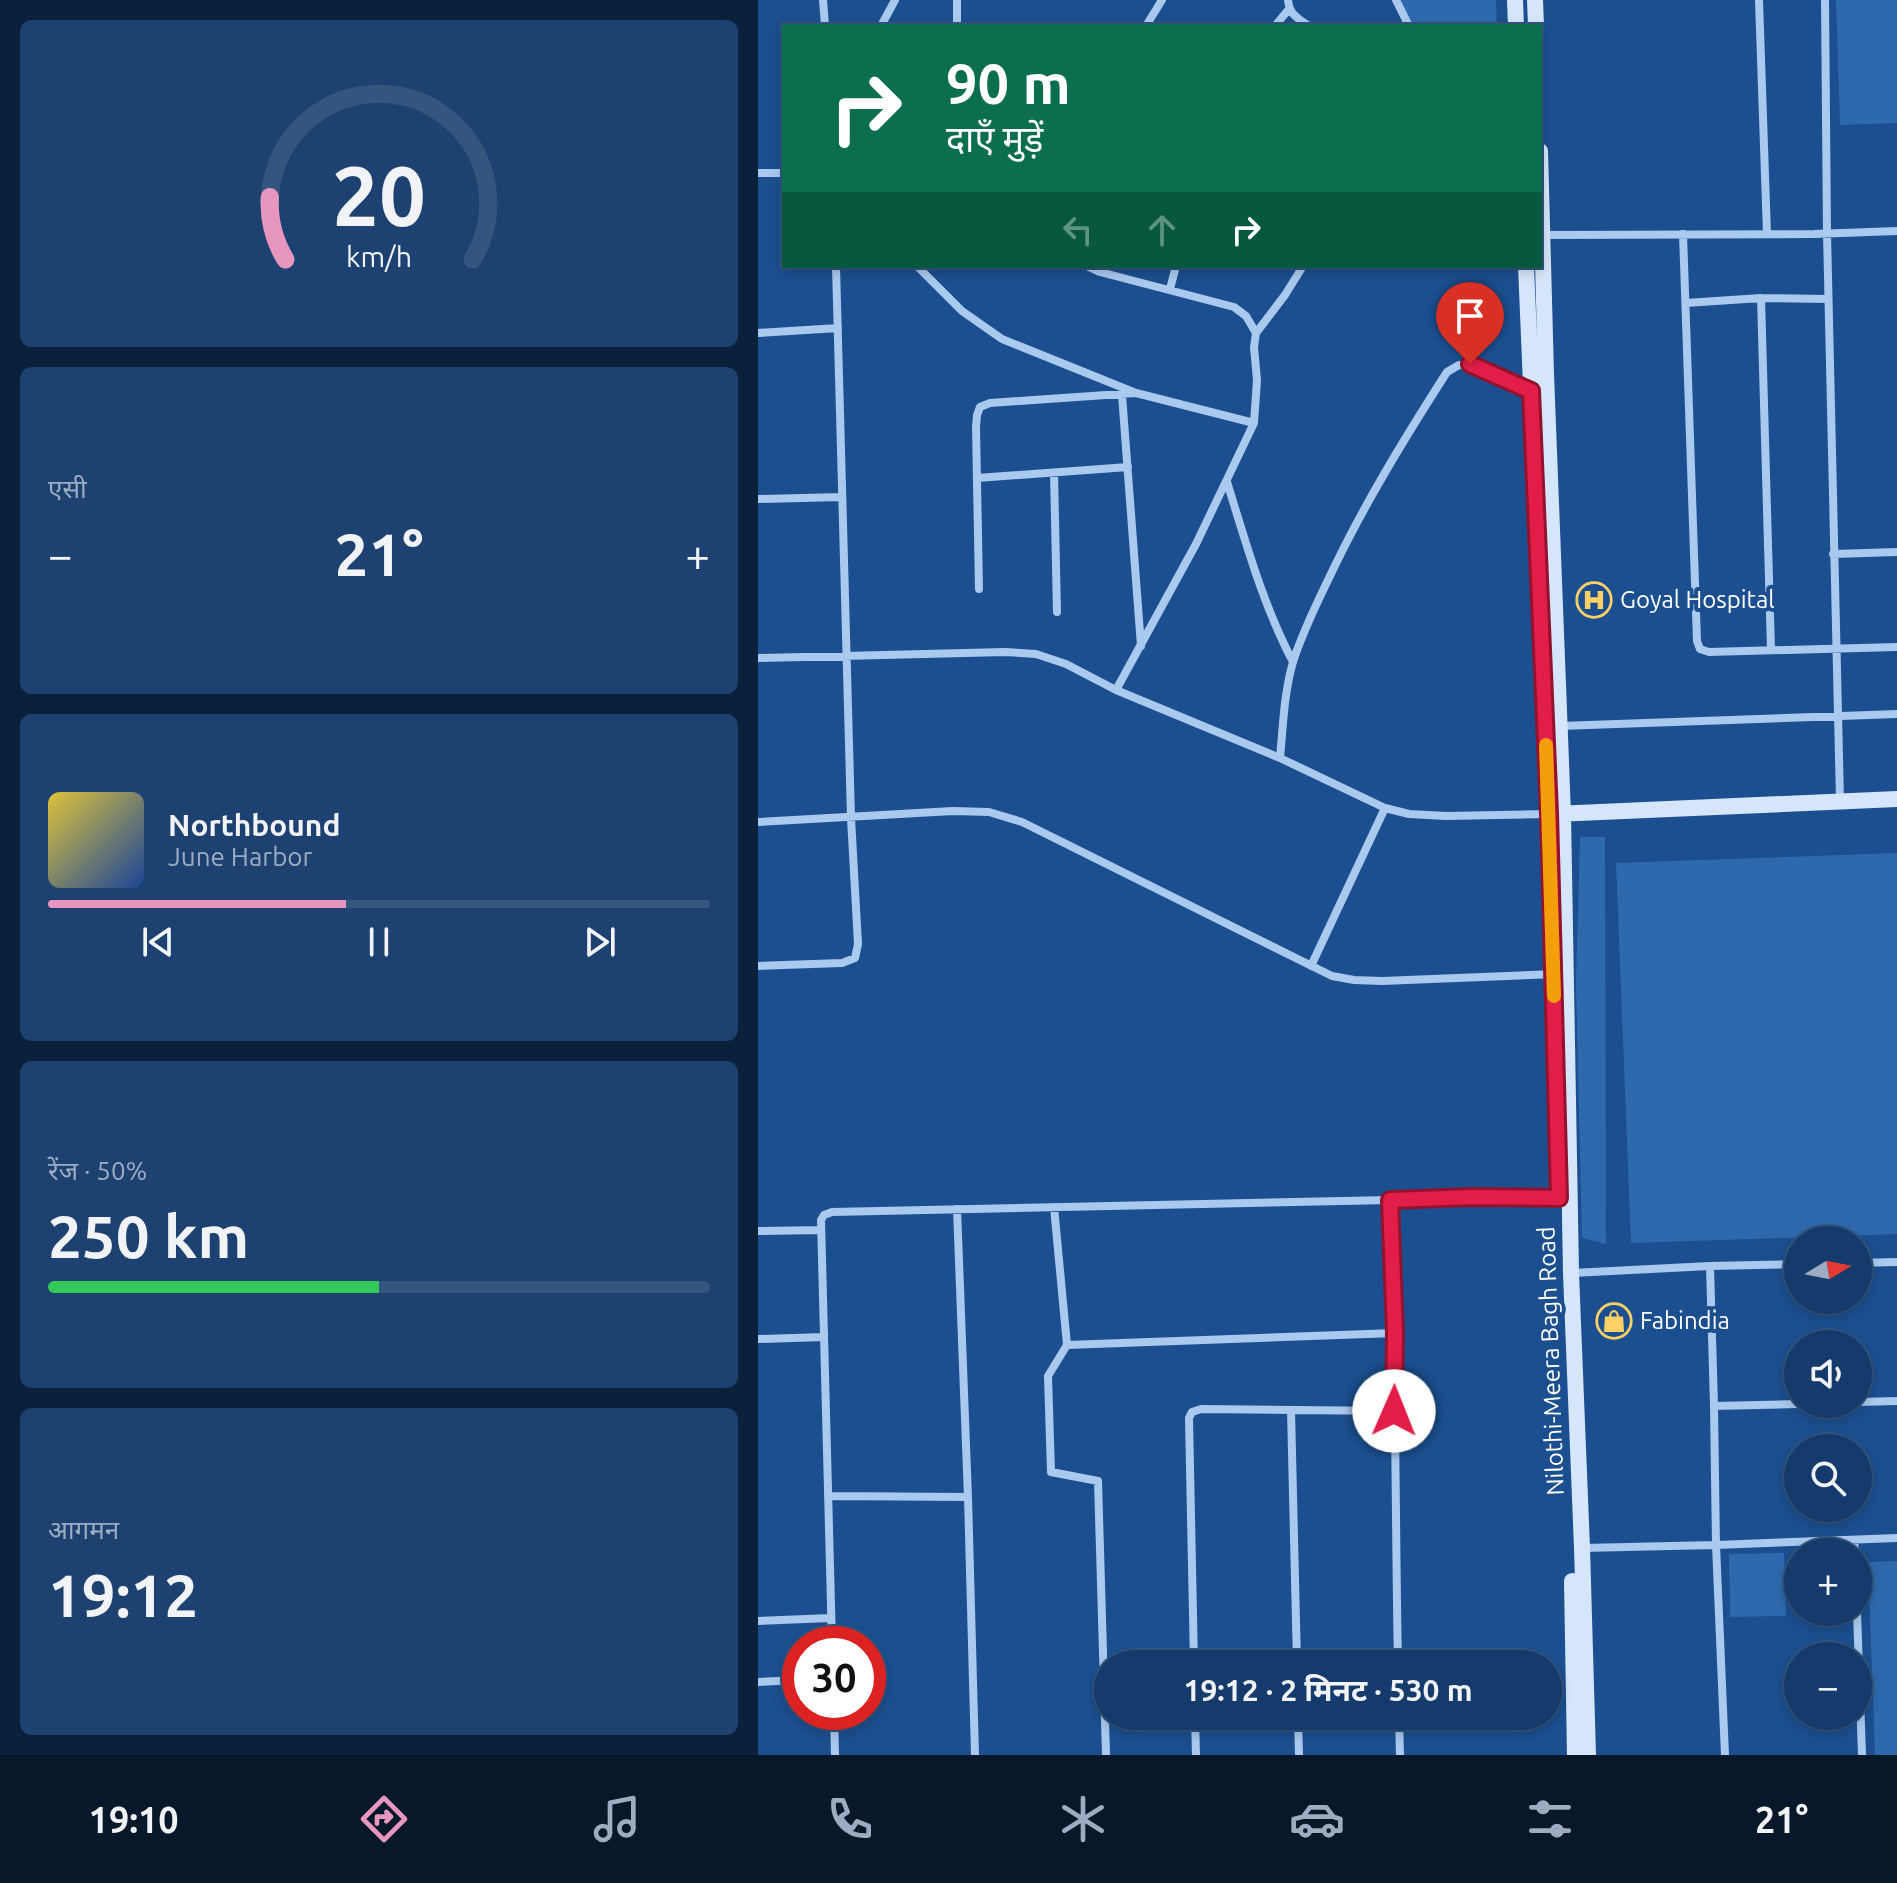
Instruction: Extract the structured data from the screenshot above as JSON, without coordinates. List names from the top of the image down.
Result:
{
  "streets": {
    "street": ["Nilothi-Meera Bagh Road"]
  },
  "places": {
    "hospital": ["Goyal Hospital"],
    "shop": ["Fabindia"]
  },
  "north": "right",
  "page": {
    "turn": ["90 m", "दाएँ मुड़ें"],
    "tile": [
      "एसी",
      ["रेंज · 50%", "250 km"],
      ["आगमन", "19:12"]
    ],
    "heat": ["−", "21°", "+"],
    "song": ["Northbound", "June Harbor"],
    "map_buttons": ["+", "−"],
    "limit": "30",
    "trip": "19:12 · 2 मिनट · 530 m",
    "tabs": ["19:10", "21°"],
    "gauge": ["20", "km/h"]
  }
}
